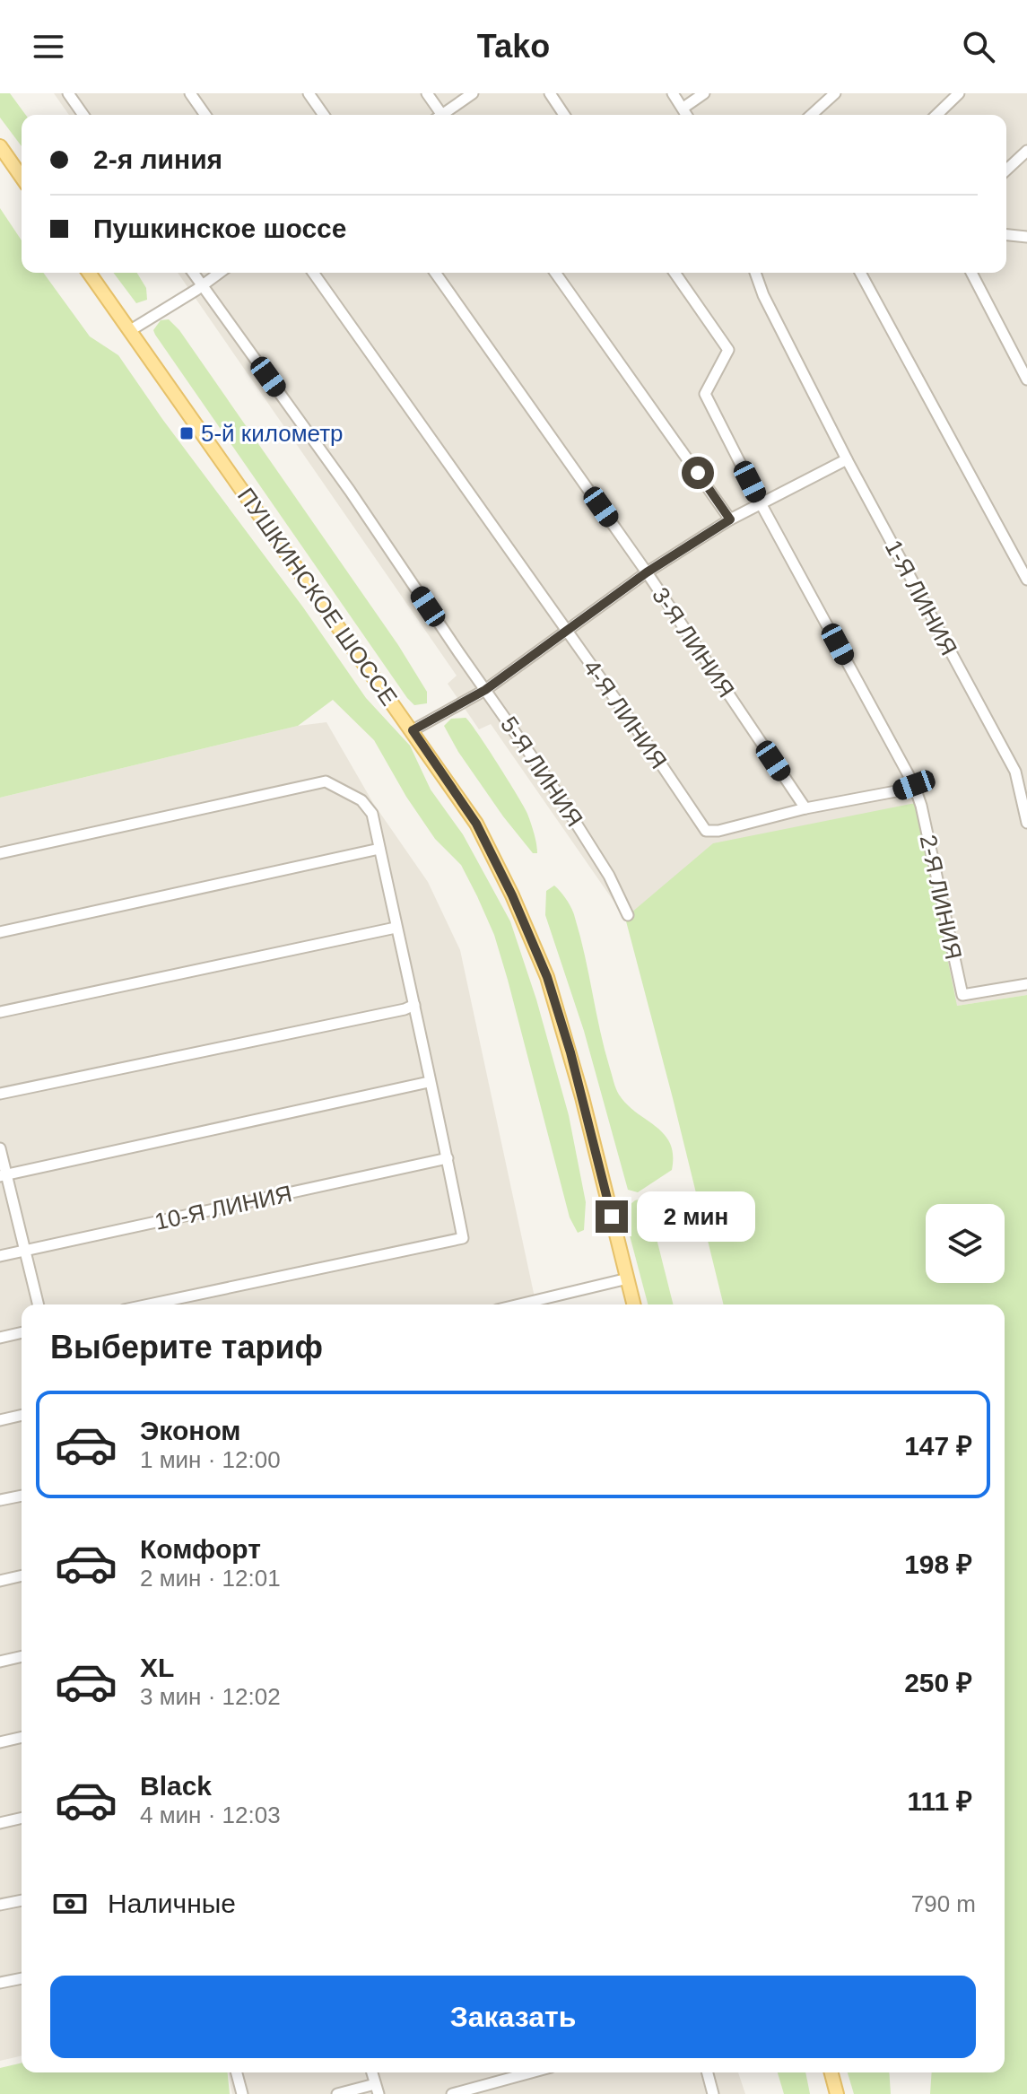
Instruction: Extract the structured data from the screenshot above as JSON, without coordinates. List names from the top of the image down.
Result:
{
  "streets": {
    "main road": ["ПУШКИНСКОЕ ШОССЕ"],
    "street": [
      "1-Я ЛИНИЯ",
      "3-Я ЛИНИЯ",
      "4-Я ЛИНИЯ",
      "5-Я ЛИНИЯ",
      "2-Я ЛИНИЯ",
      "10-Я ЛИНИЯ"
    ]
  },
  "crossings": [
    ["3-Я ЛИНИЯ", "4-Я ЛИНИЯ"]
  ],
  "places": {
    "transit": ["5-й километр"]
  },
  "page": {
    "header": "Tako",
    "banner": ["2-я линия", "Пушкинское шоссе"],
    "bubble": "2 мин",
    "heading": "Выберите тариф",
    "list": [
      {
        "name": "Эконом",
        "note": "1 мин · 12:00",
        "value": "147 ₽"
      },
      {
        "name": "Комфорт",
        "note": "2 мин · 12:01",
        "value": "198 ₽"
      },
      {
        "name": "XL",
        "note": "3 мин · 12:02",
        "value": "250 ₽"
      },
      {
        "name": "Black",
        "note": "4 мин · 12:03",
        "value": "111 ₽"
      }
    ],
    "pay": ["Наличные", "790 m"],
    "buttons": "Заказать"
  }
}
